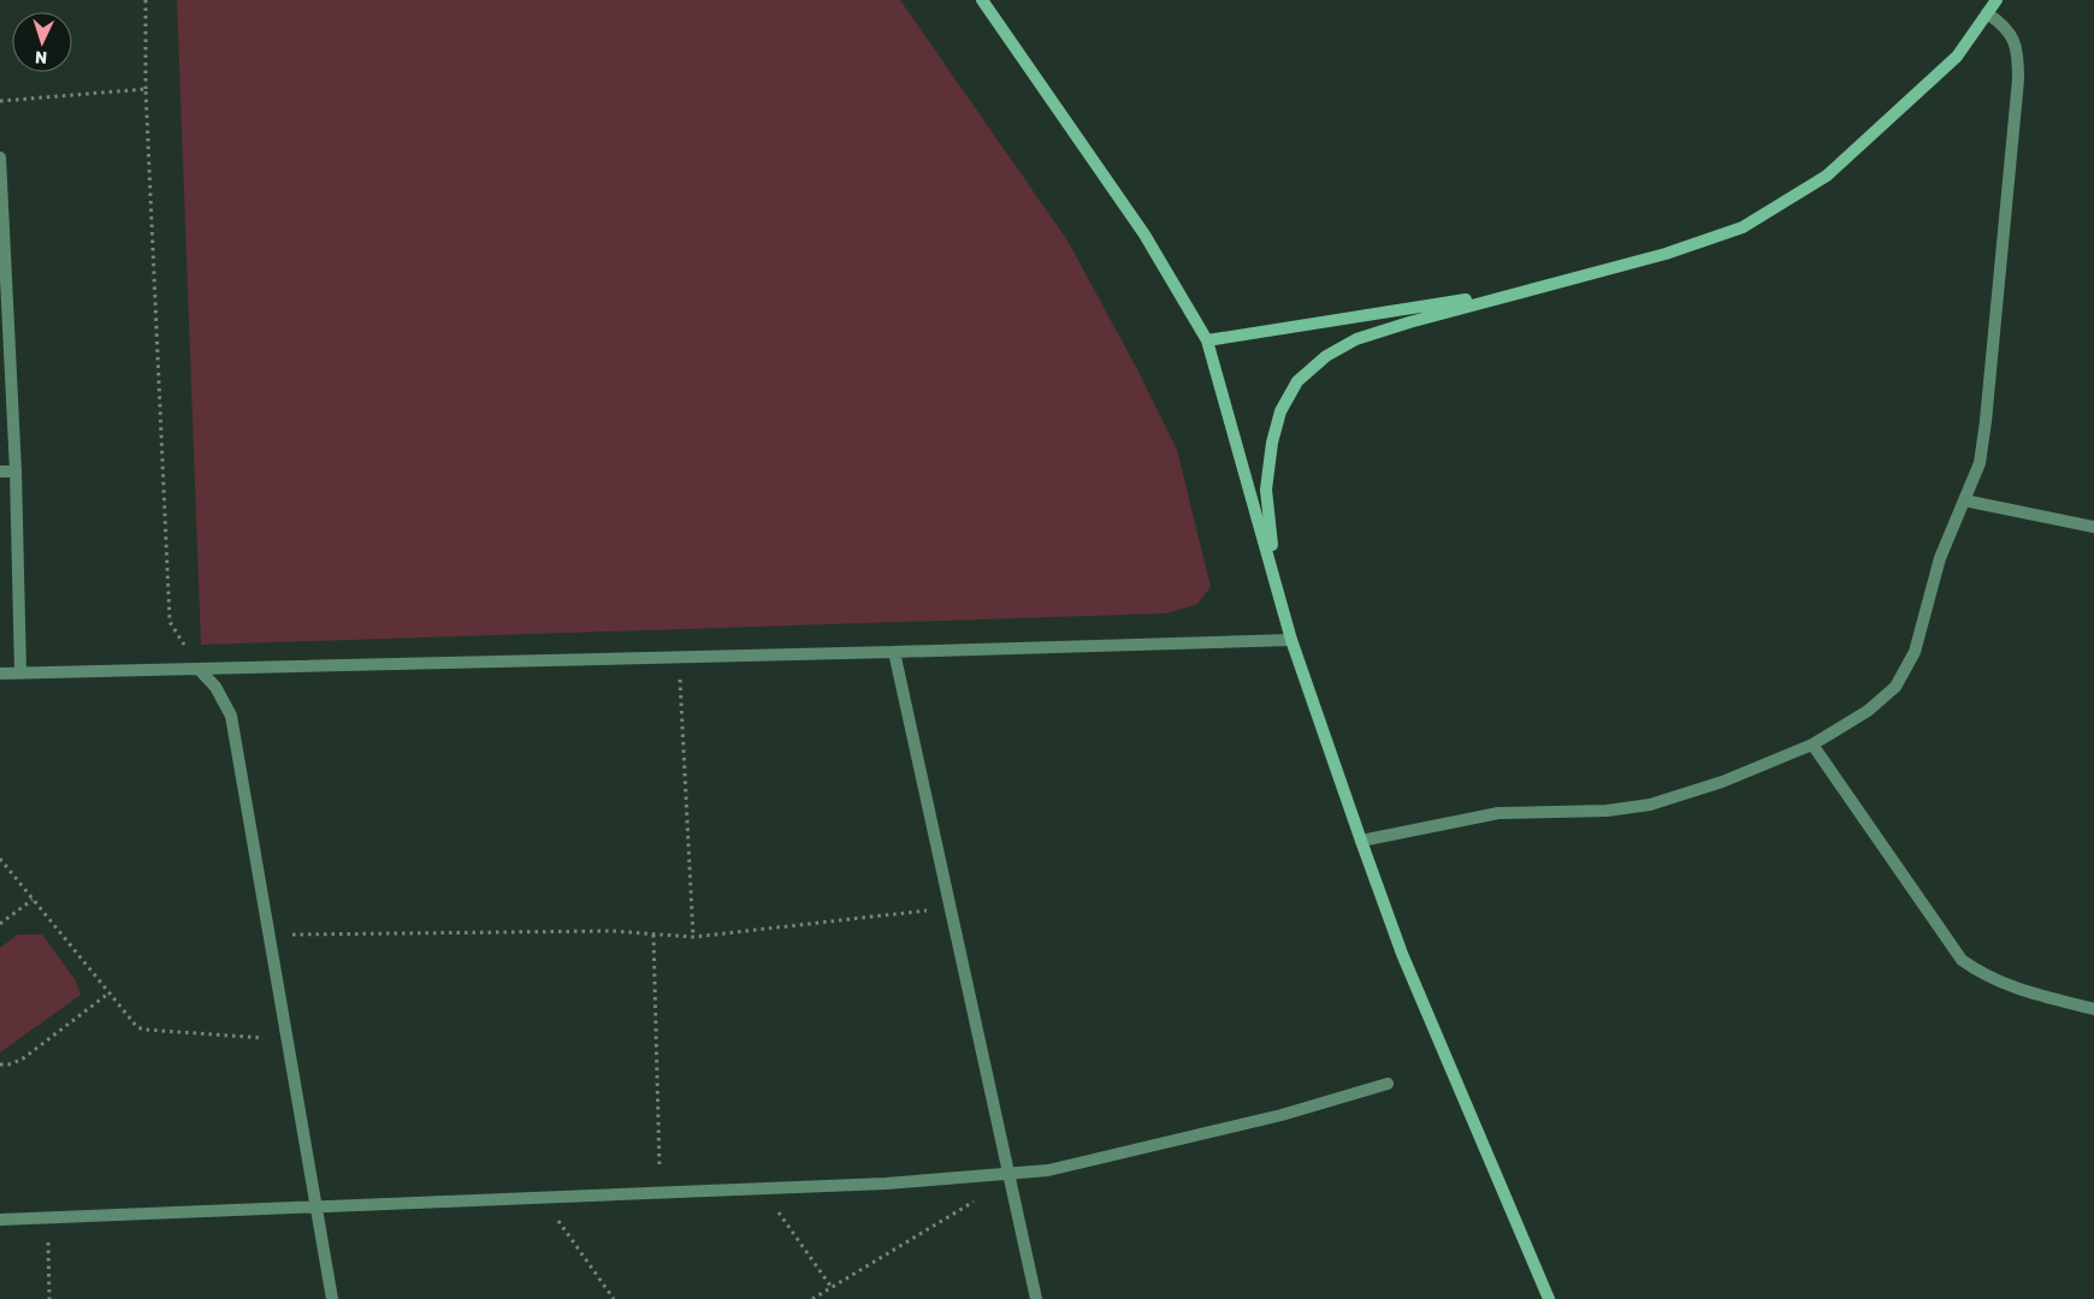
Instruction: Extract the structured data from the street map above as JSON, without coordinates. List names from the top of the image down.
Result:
{
  "north": "bottom"
}
